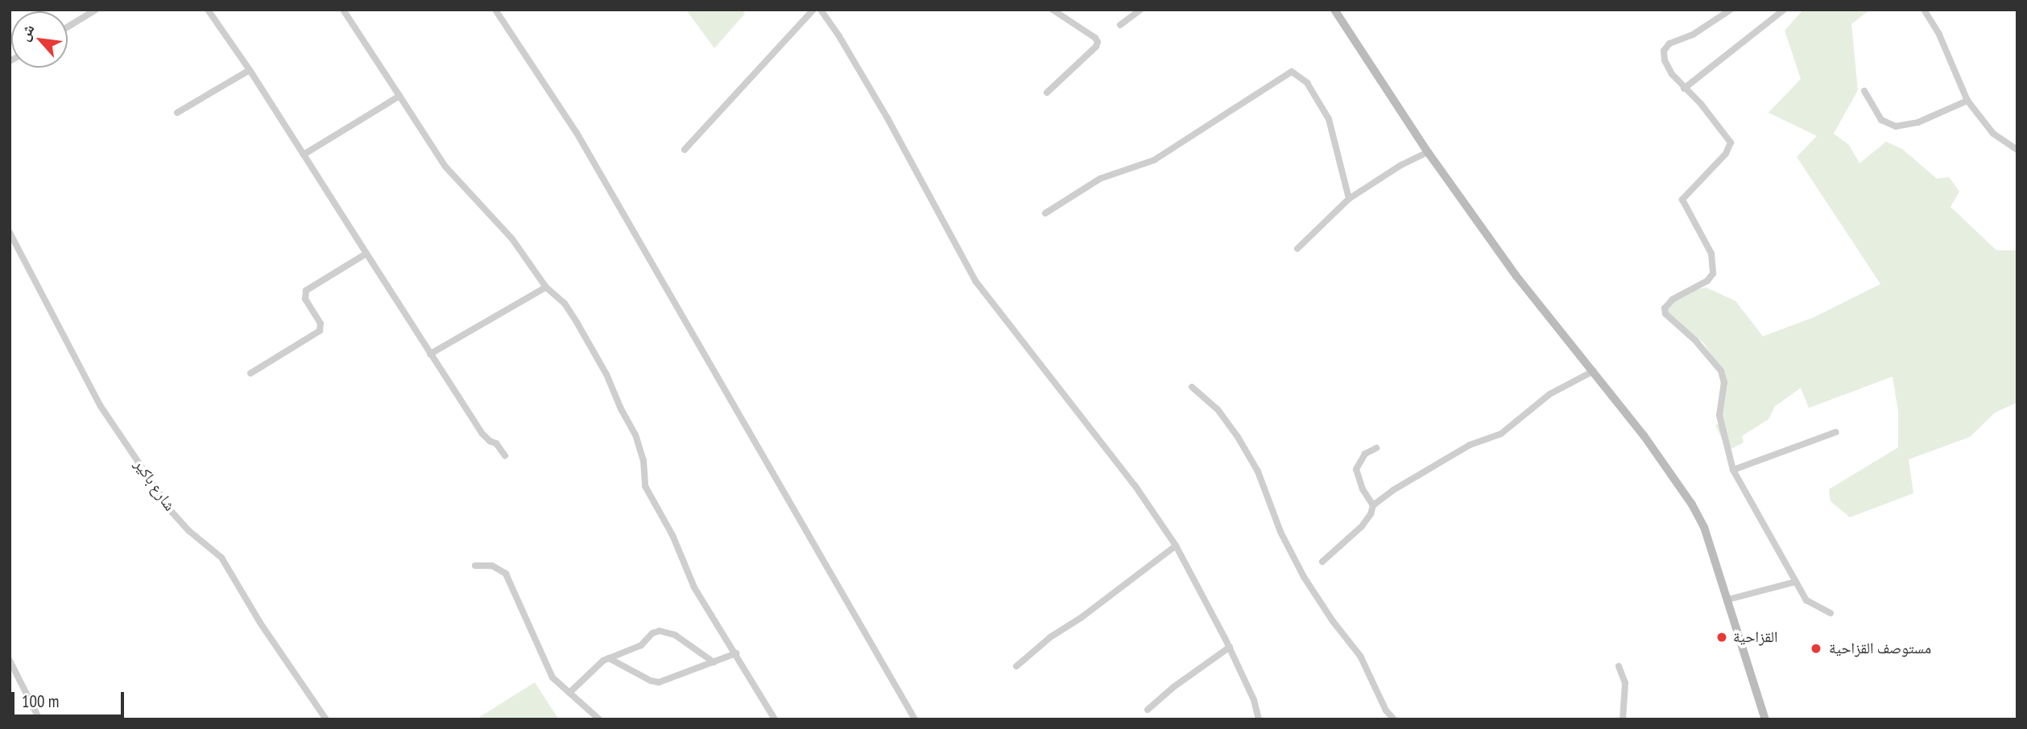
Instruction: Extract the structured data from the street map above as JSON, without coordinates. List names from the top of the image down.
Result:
{
  "streets": {
    "street": ["شارع باكير"]
  },
  "places": ["القزاحية", "مستوصف القزاحية"],
  "scale_bar": "100 m",
  "north": "top left"
}
